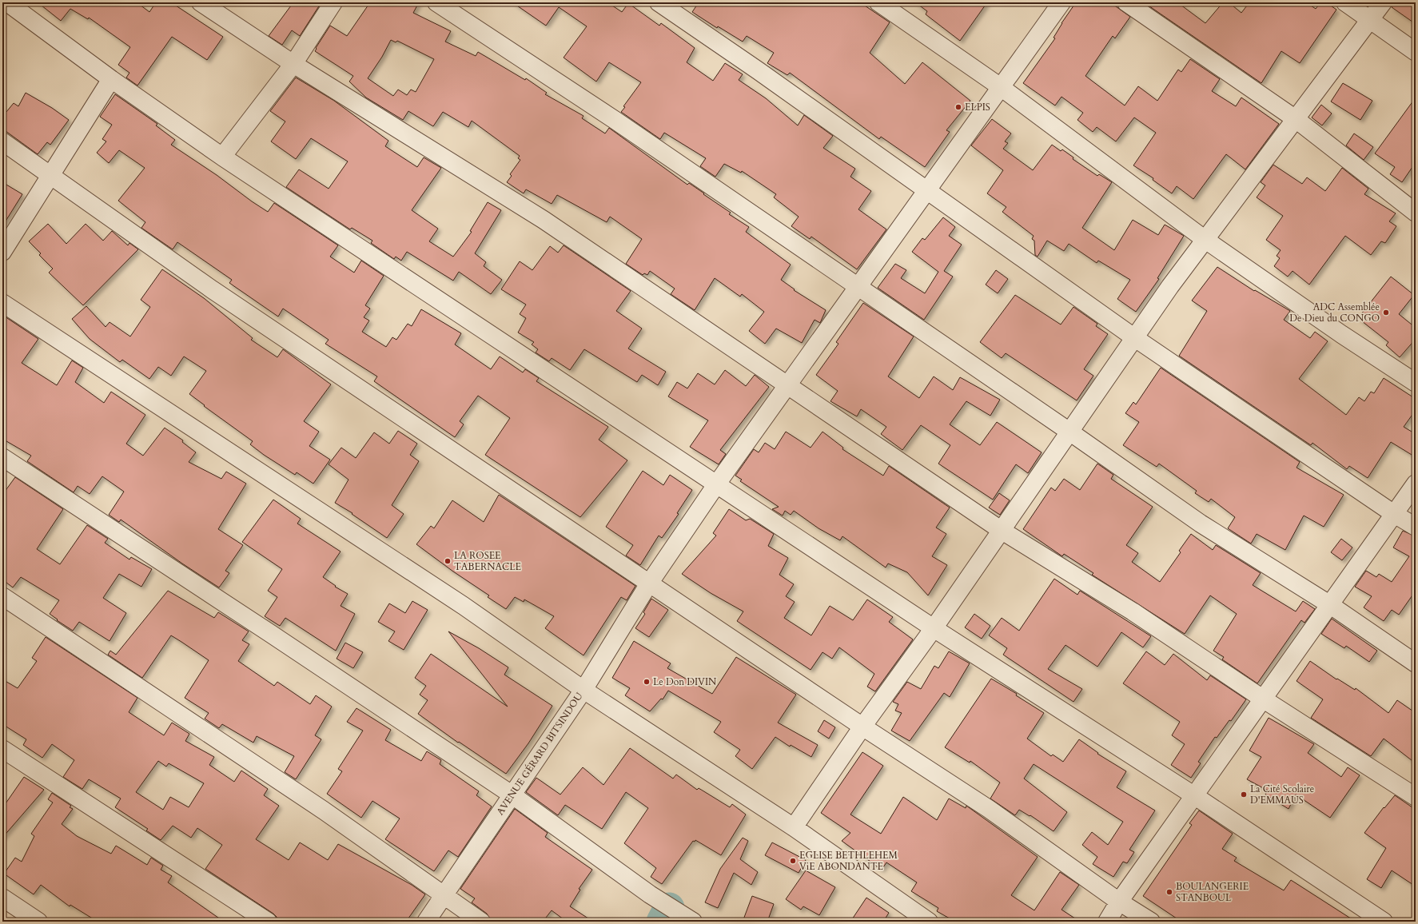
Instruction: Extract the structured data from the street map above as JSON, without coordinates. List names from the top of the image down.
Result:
{
  "streets": {
    "street": ["AVENUE GÉRARD BITSINDOU"]
  },
  "places": [
    "ELPIS",
    "ADC Assemblée De Dieu du CONGO",
    "LA ROSEE TABERNACLE",
    "Le Don DIVIN",
    "La Cité Scolaire D'EMMAUS",
    "EGLISE BETHLEHEM ViE ABONDANTE",
    "BOULANGERIE STANBOUL"
  ]
}
